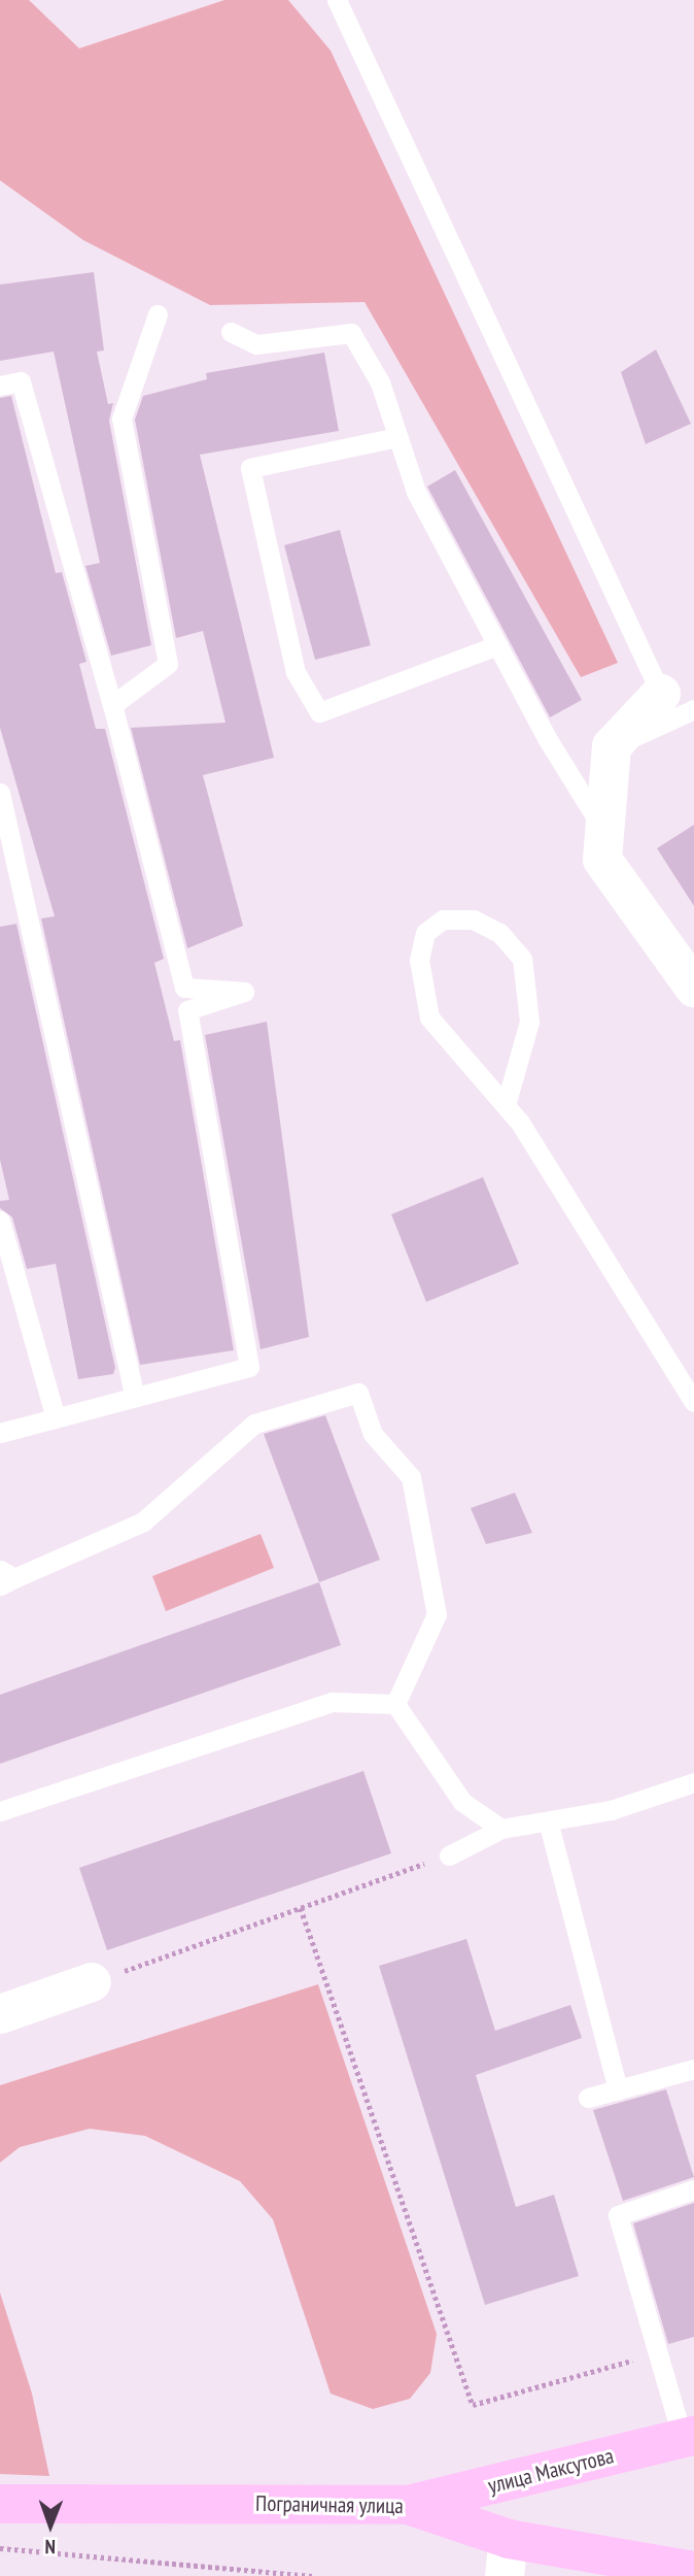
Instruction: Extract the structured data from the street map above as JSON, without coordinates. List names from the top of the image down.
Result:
{
  "streets": {
    "main road": ["улица Максутова", "Пограничная улица"]
  },
  "crossings": [
    ["улица Максутова", "Пограничная улица"]
  ],
  "north": "bottom"
}
